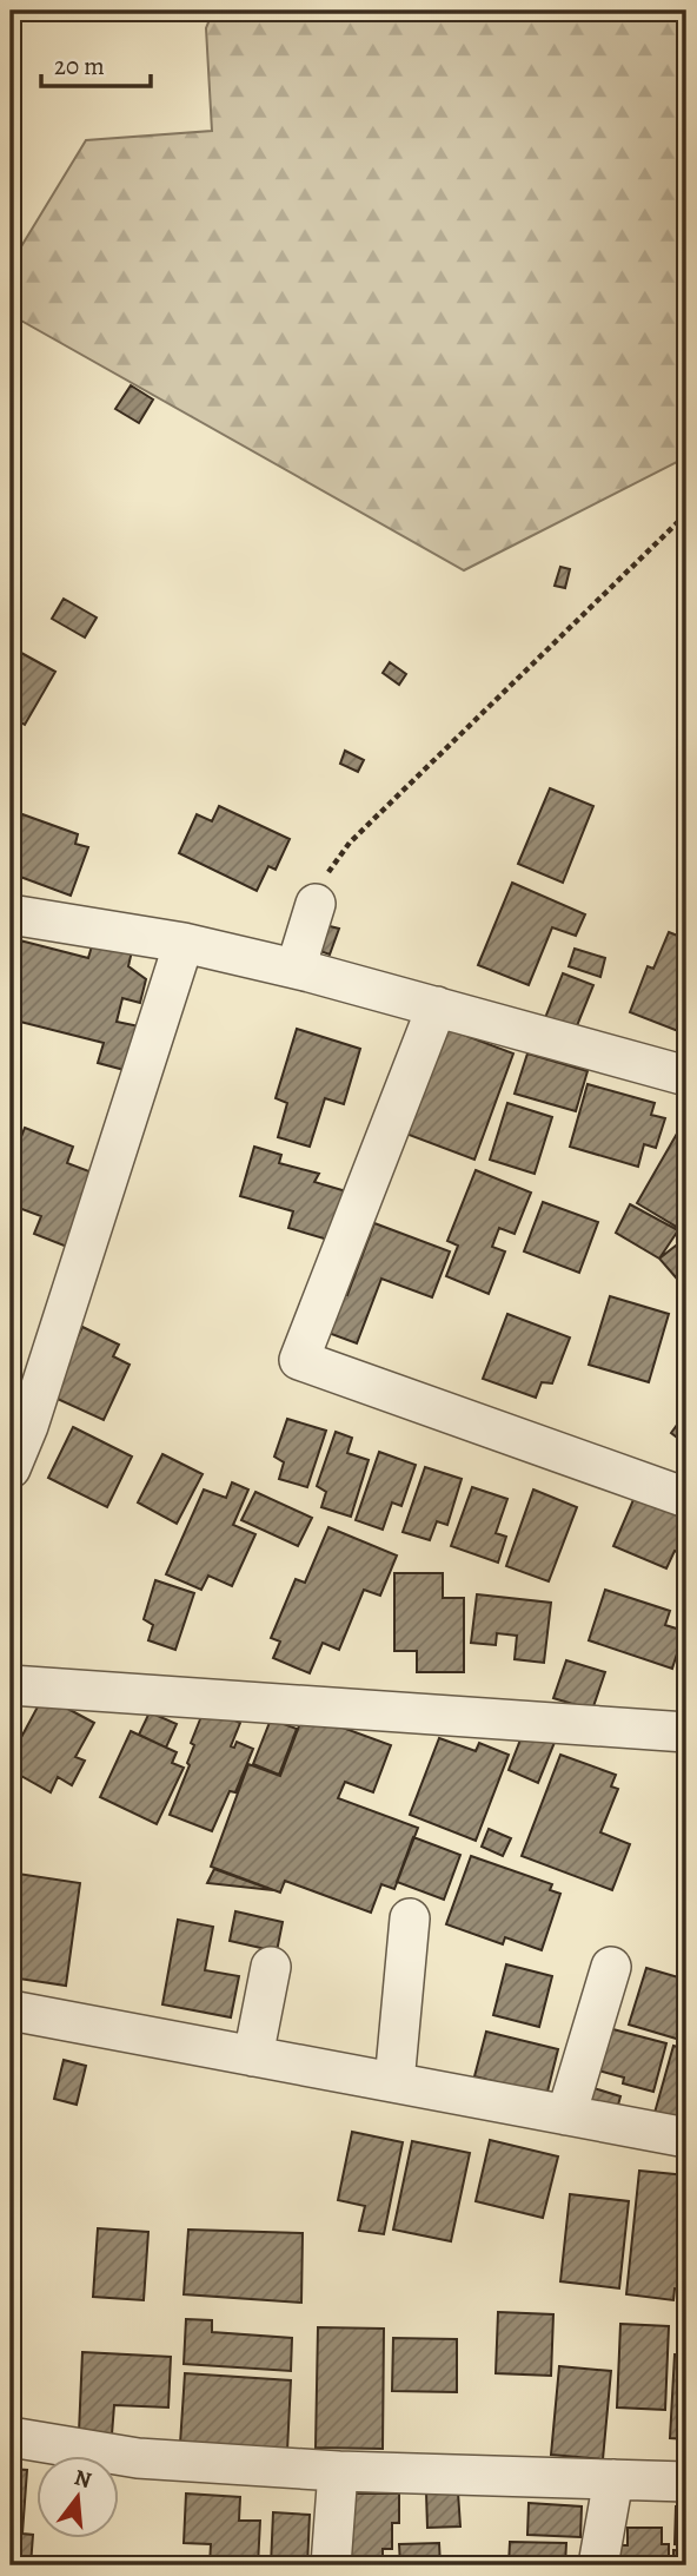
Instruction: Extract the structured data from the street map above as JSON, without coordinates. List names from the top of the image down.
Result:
{
  "scale_bar": "20 m",
  "north": "top"
}
